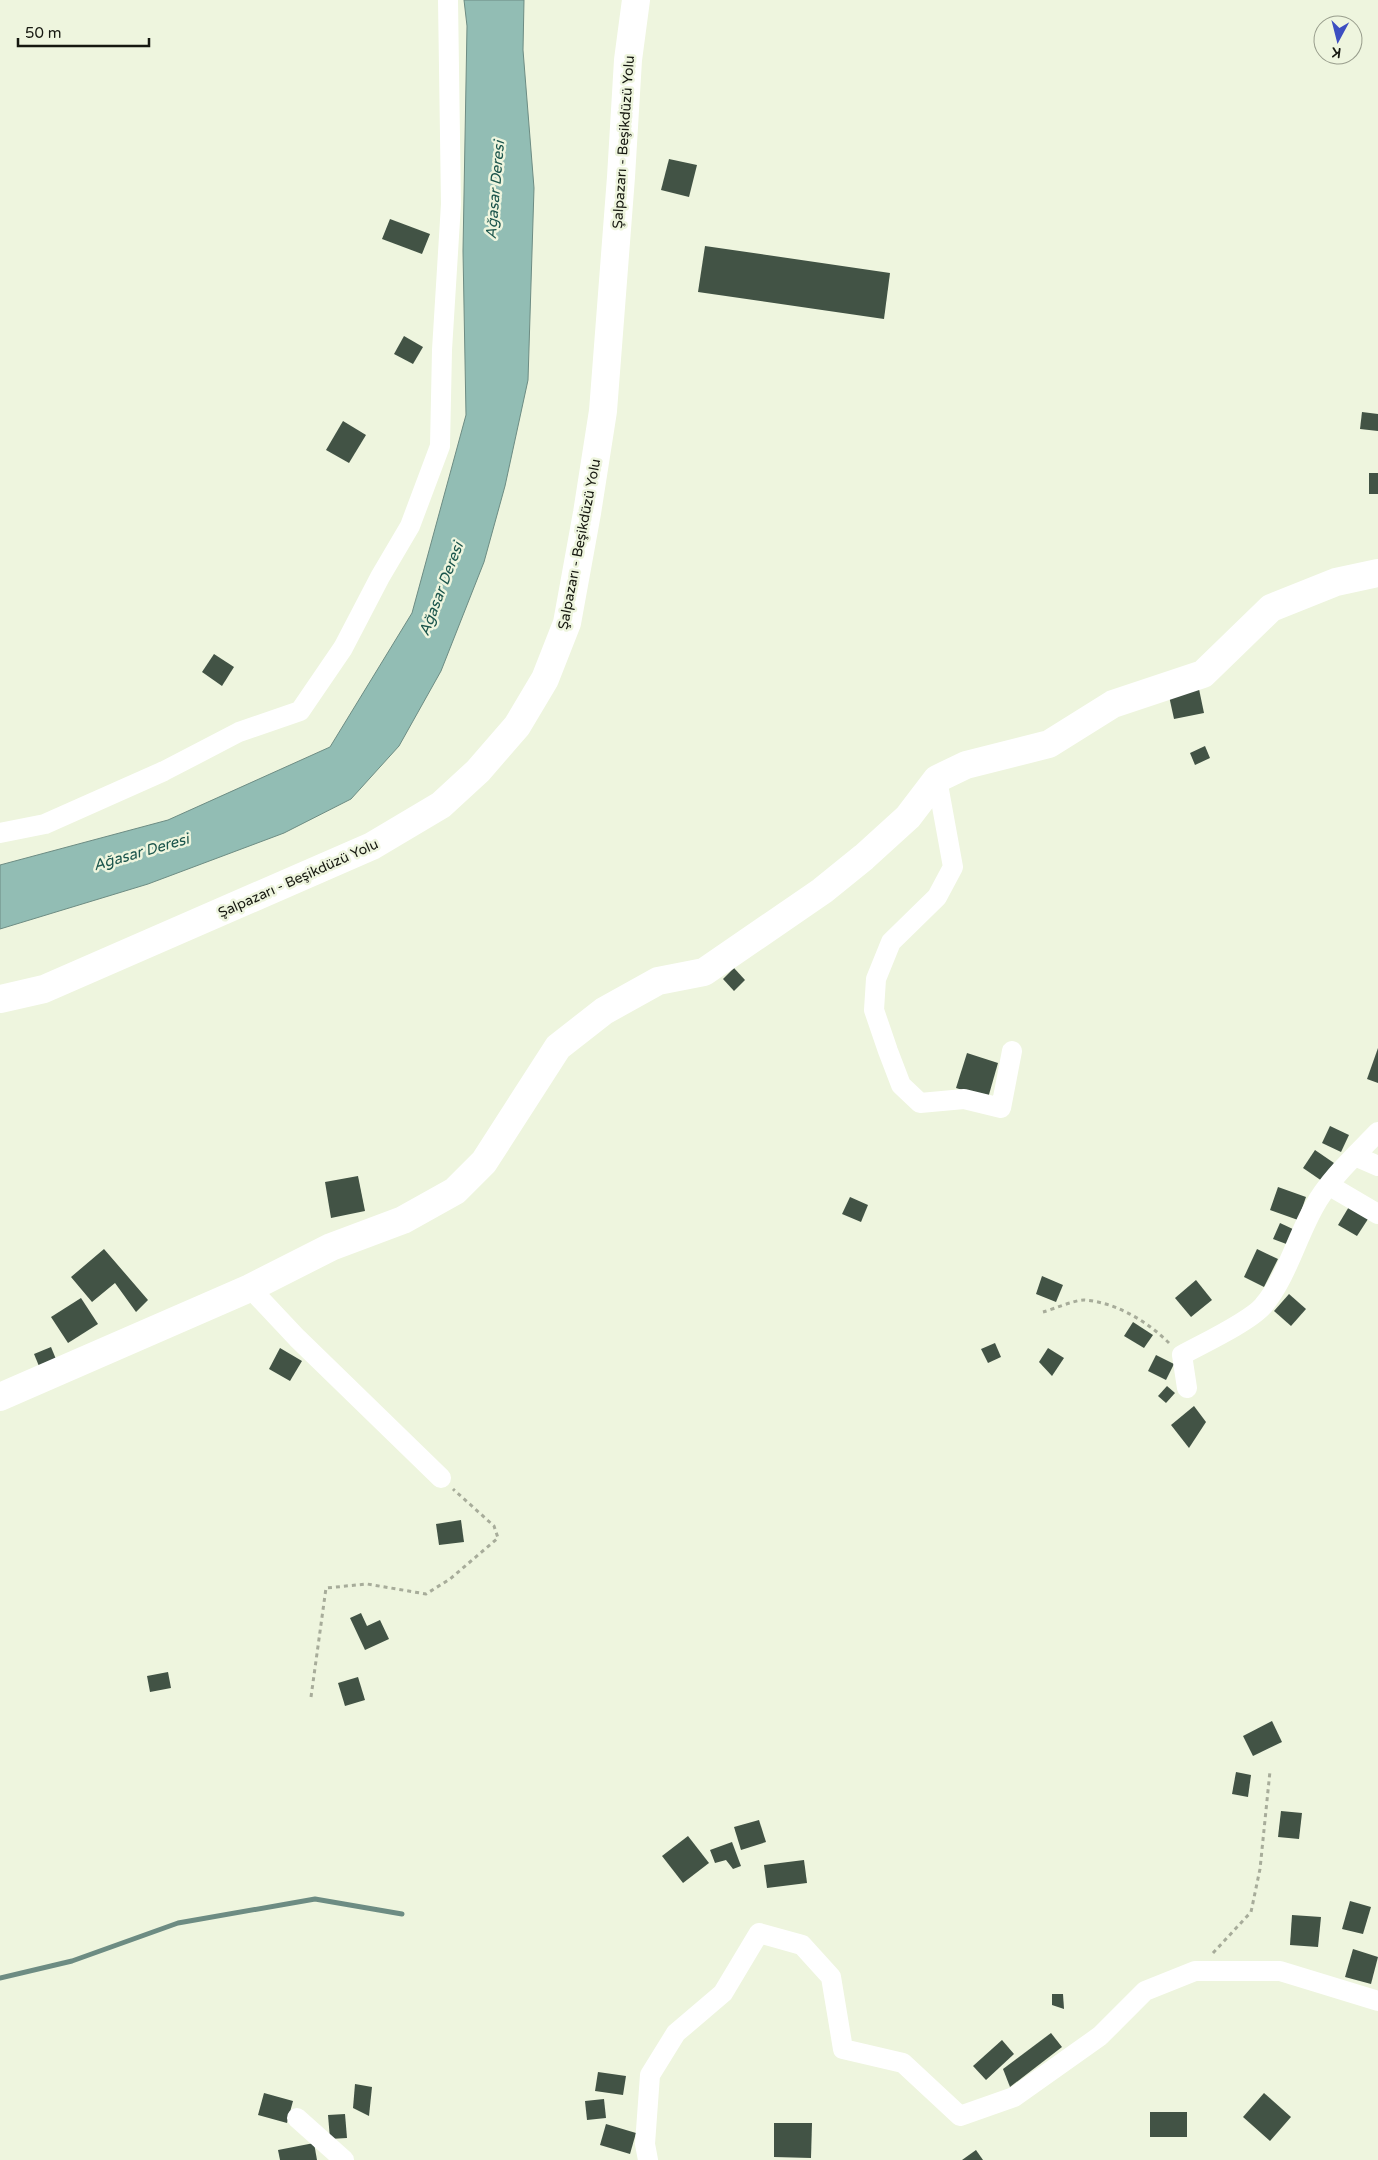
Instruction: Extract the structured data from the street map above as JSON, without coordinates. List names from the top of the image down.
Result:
{
  "streets": {
    "street": ["Şalpazarı - Beşikdüzü Yolu"]
  },
  "water": ["Ağasar Deresi"],
  "scale_bar": "50 m",
  "north": "bottom"
}
